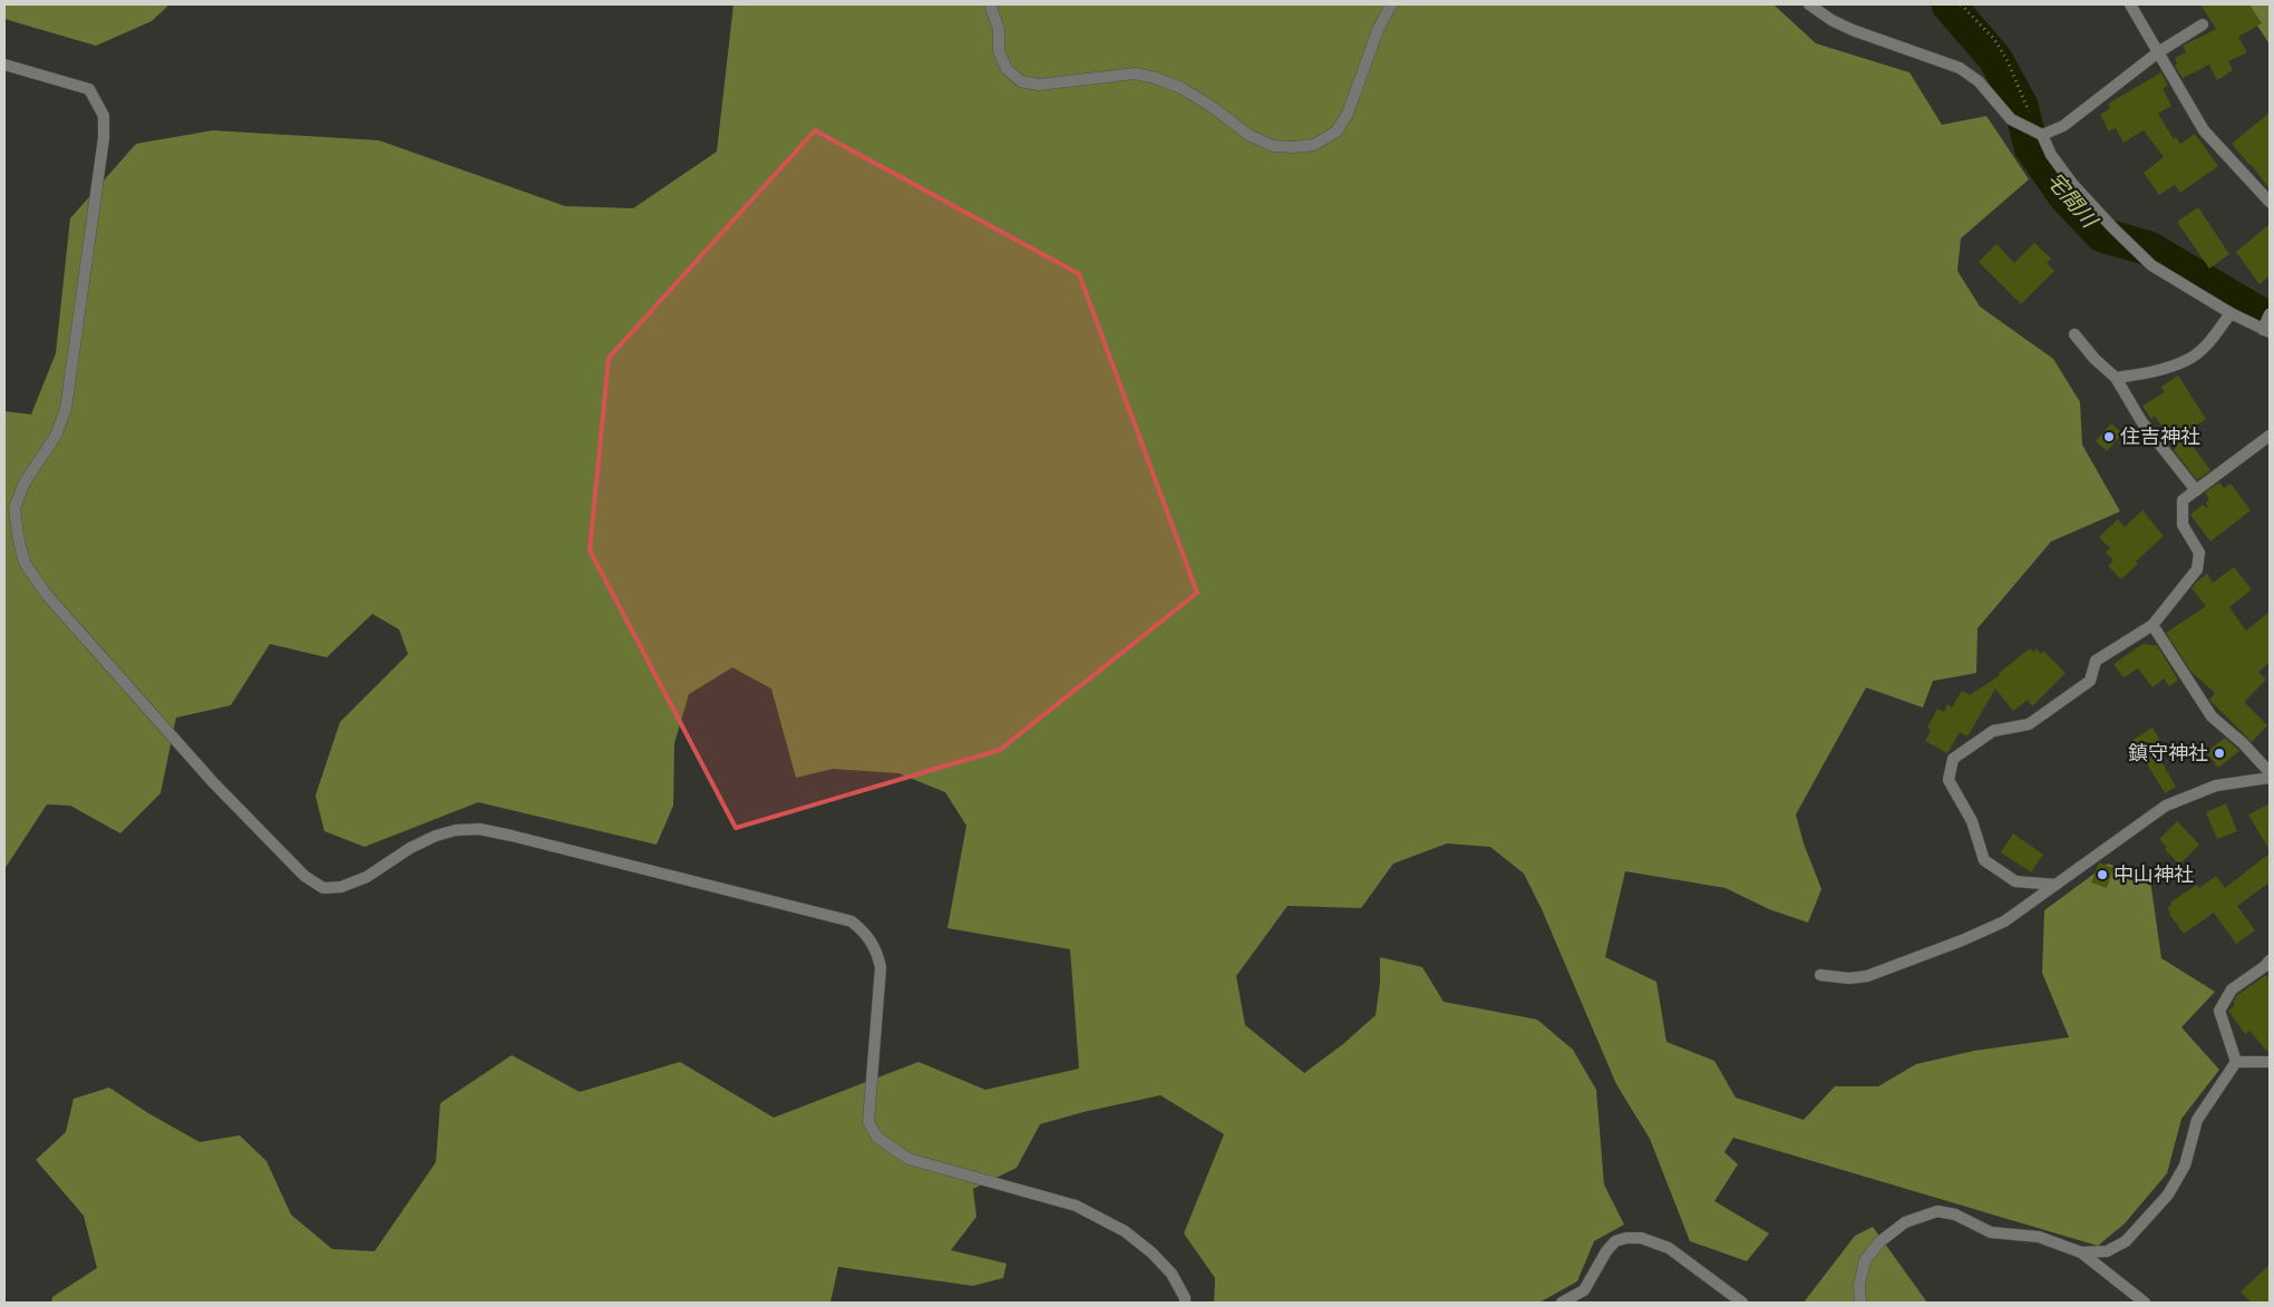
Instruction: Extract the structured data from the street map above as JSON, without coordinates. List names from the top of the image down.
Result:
{
  "water": ["宅間川"],
  "places": ["住吉神社", "鎮守神社", "中山神社"]
}
